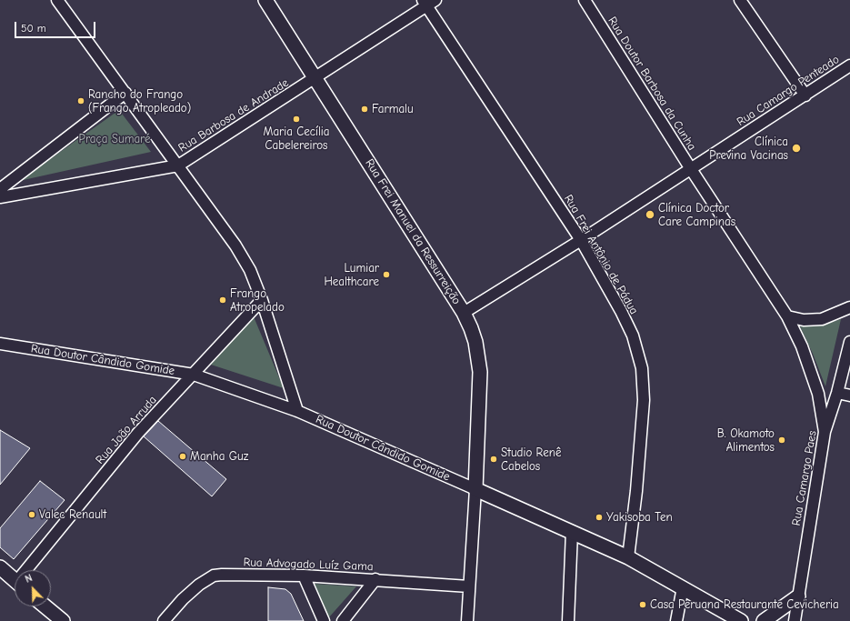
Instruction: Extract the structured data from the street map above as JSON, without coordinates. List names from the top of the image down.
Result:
{
  "streets": {
    "main road": ["Rua Frei Manuel da Ressurreição", "Rua Doutor Cândido Gomide"],
    "street": [
      "Rua Doutor Barbosa da Cunha",
      "Rua Camargo Penteado",
      "Rua Barbosa de Andrade",
      "Rua Frei Antônio de Pádua",
      "Rua João Arruda",
      "Rua Camargo Paes",
      "Rua Advogado Luíz Gama"
    ]
  },
  "crossings": [
    ["Rua Doutor Barbosa da Cunha", "Rua Camargo Penteado"],
    ["Rua Doutor Barbosa da Cunha", "Rua Camargo Paes"],
    ["Rua Camargo Penteado", "Rua Frei Manuel da Ressurreição"],
    ["Rua Camargo Penteado", "Rua Frei Antônio de Pádua"],
    ["Rua Barbosa de Andrade", "Rua Frei Manuel da Ressurreição"],
    ["Rua Barbosa de Andrade", "Rua Frei Antônio de Pádua"],
    ["Rua Frei Manuel da Ressurreição", "Rua Doutor Cândido Gomide"],
    ["Rua Frei Antônio de Pádua", "Rua Doutor Cândido Gomide"],
    ["Rua Doutor Cândido Gomide", "Rua João Arruda"]
  ],
  "parks": ["Praça Sumaré"],
  "places": [
    "Rancho do Frango (Frango Atropleado)",
    "Farmalu",
    "Maria Cecília Cabelereiros",
    "Clínica Previna Vacinas",
    "Clínica Doctor Care Campinas",
    "Lumiar Healthcare",
    "Frango Atropelado",
    "B. Okamoto Alimentos",
    "Manha Guz",
    "Studio Renê Cabelos",
    "Valec Renault",
    "Yakisoba Ten",
    "Casa Peruana Restaurante Cevicheria"
  ],
  "scale_bar": "50 m",
  "north": "top left"
}
